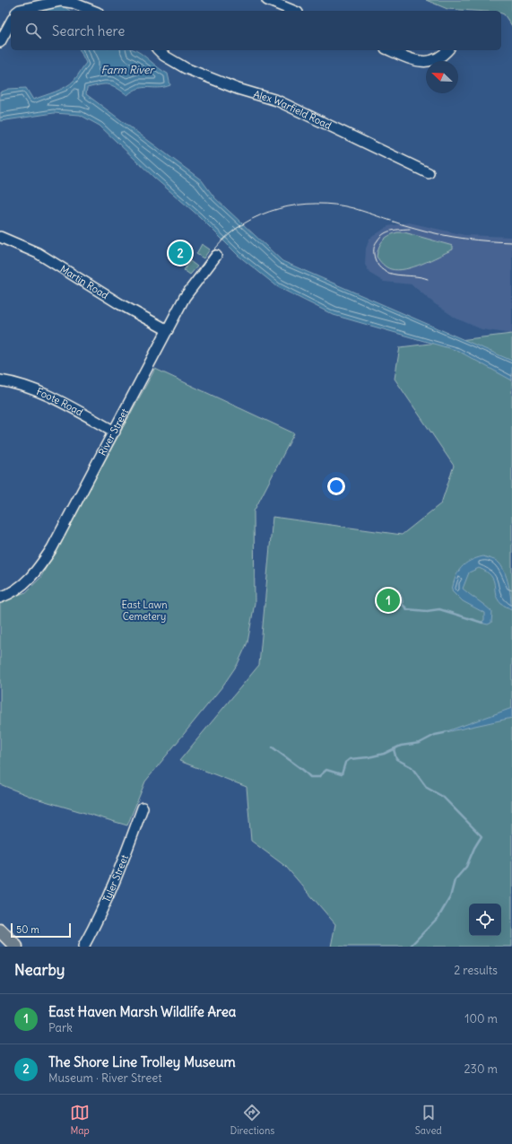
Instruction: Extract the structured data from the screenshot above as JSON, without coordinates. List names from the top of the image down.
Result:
{
  "streets": {
    "street": [
      "Alex Warfield Road",
      "Martin Road",
      "Foote Road",
      "River Street",
      "Tyler Street"
    ]
  },
  "crossings": [
    ["Martin Road", "River Street"],
    ["Foote Road", "River Street"]
  ],
  "water": ["Farm River"],
  "parks": ["East Lawn Cemetery"],
  "scale_bar": "50 m",
  "north": "top left",
  "page": {
    "search": "Search here",
    "pins": ["2", "1"],
    "scale": "50 m",
    "heading": ["Nearby", "2 results"],
    "list": [
      {
        "mark": "1",
        "name": "East Haven Marsh Wildlife Area",
        "note": "Park",
        "value": "100 m"
      },
      {
        "mark": "2",
        "name": "The Shore Line Trolley Museum",
        "note": "Museum · River Street",
        "value": "230 m"
      }
    ],
    "nav": ["Map", "Directions", "Saved"]
  }
}
